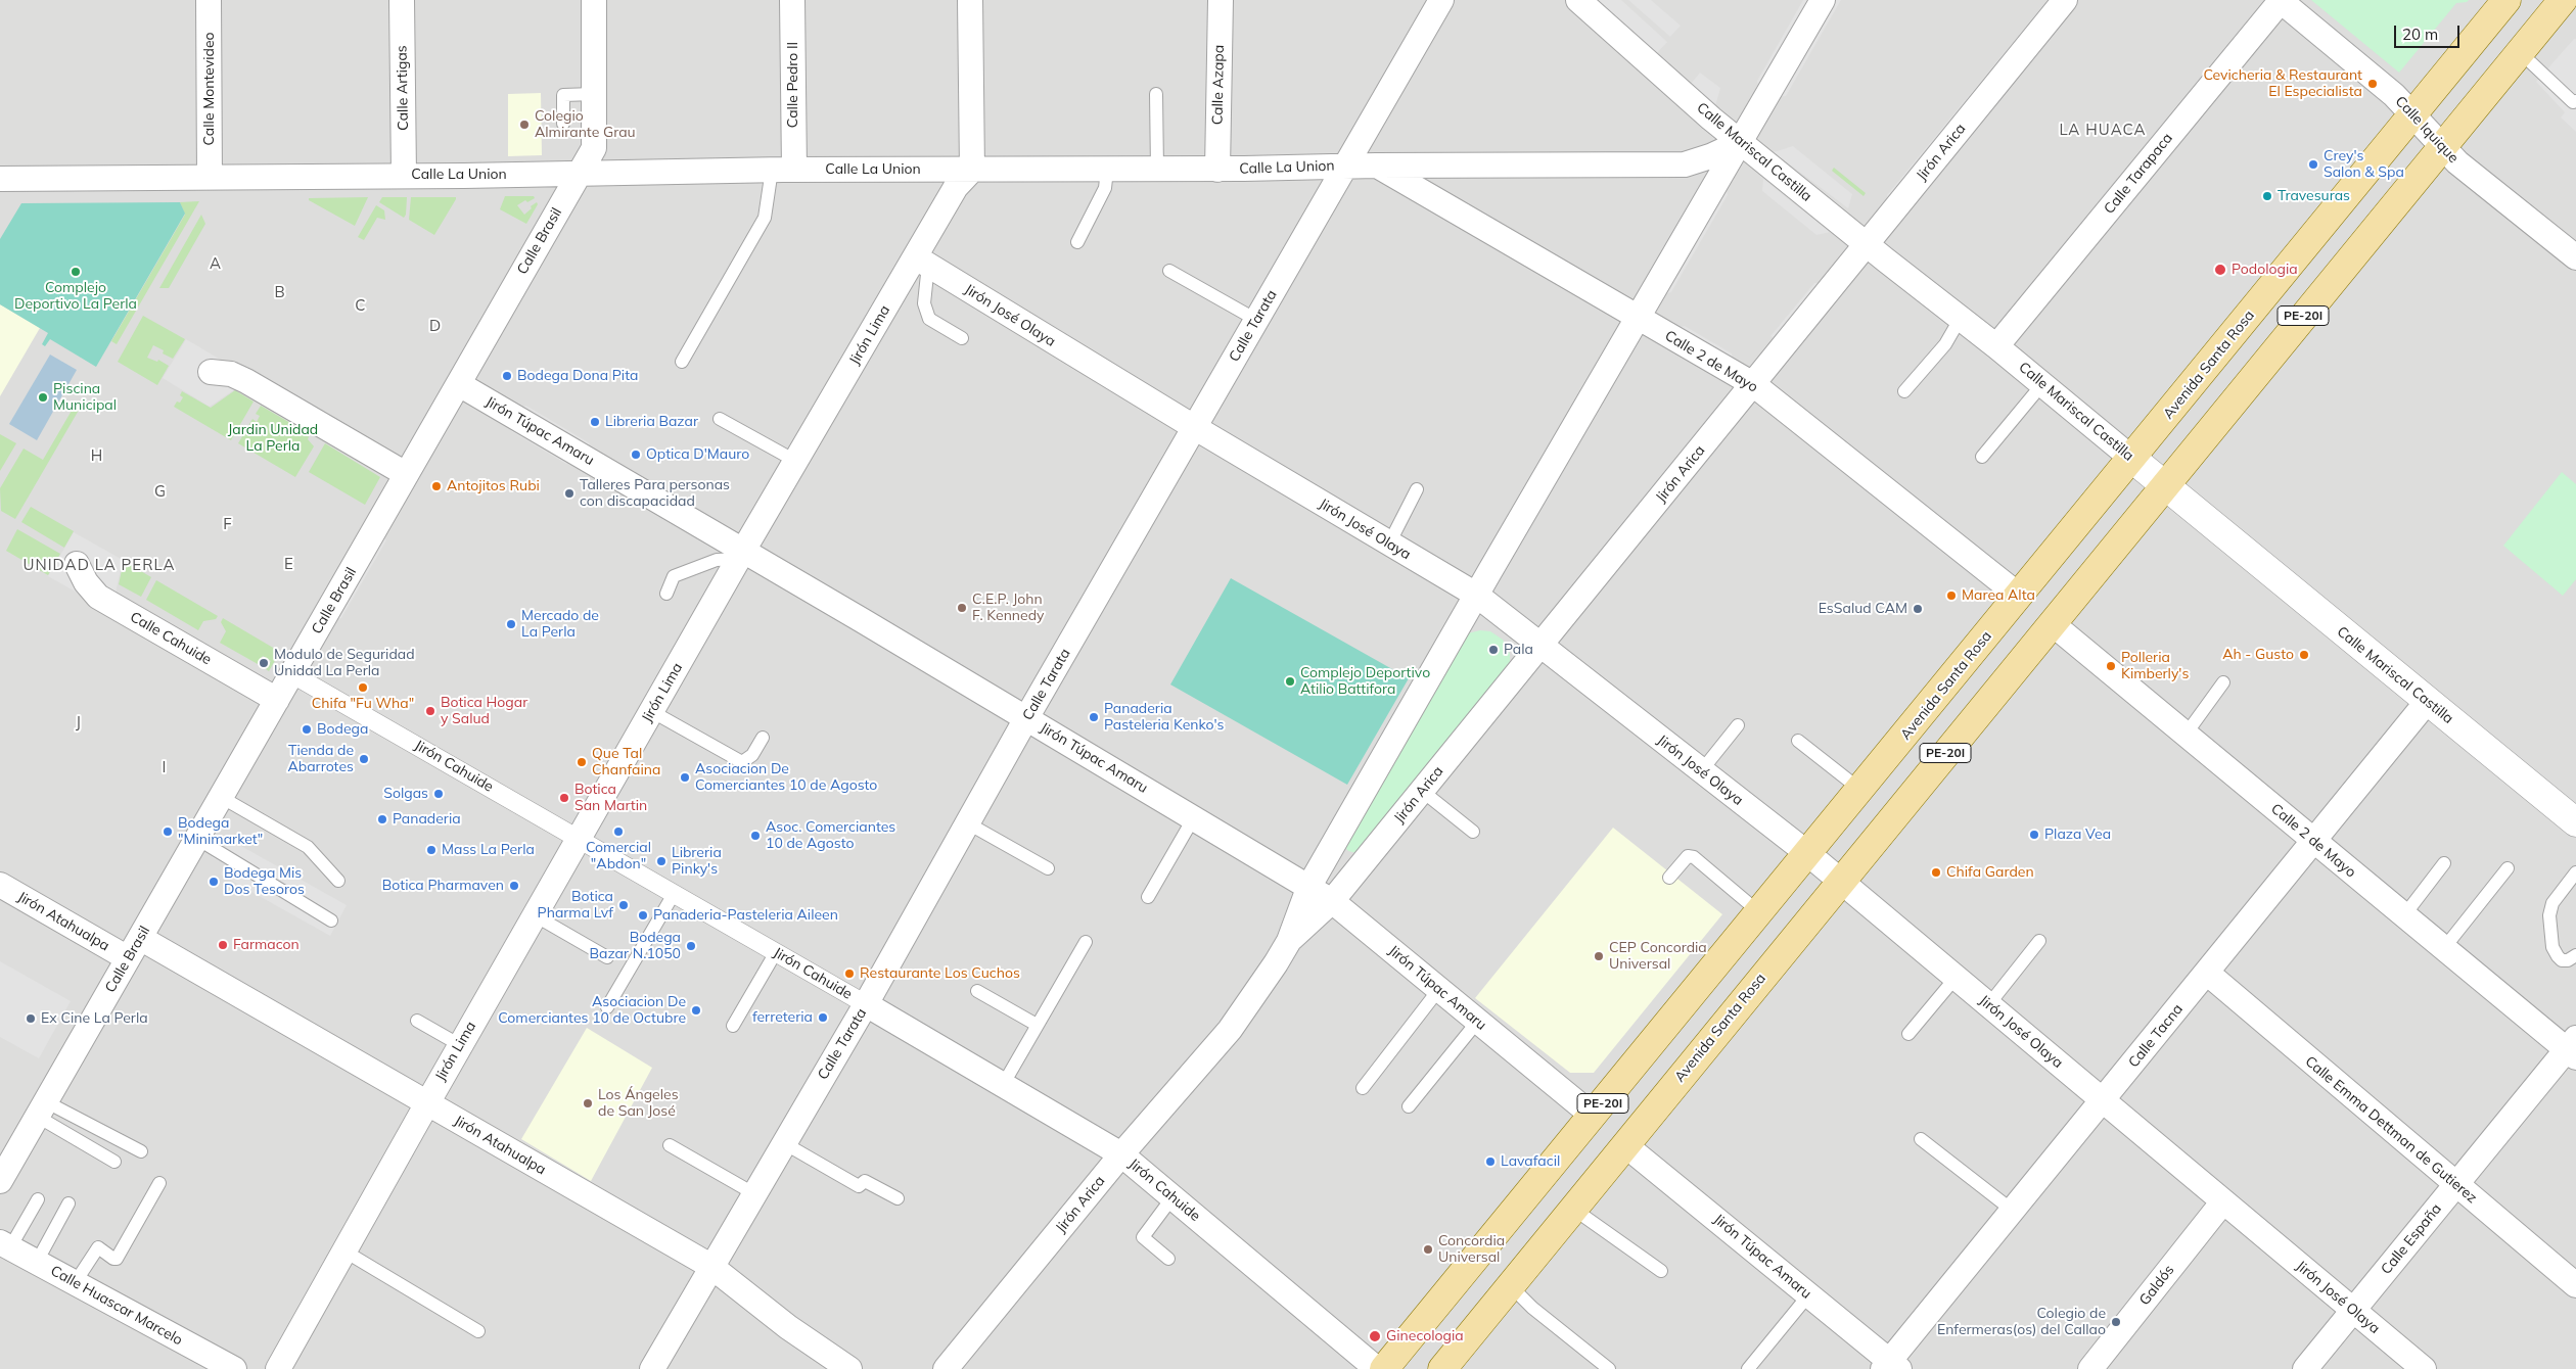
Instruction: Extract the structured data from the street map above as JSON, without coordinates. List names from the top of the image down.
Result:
{
  "streets": {
    "main road": ["PE-20I", "Avenida Santa Rosa"],
    "street": [
      "Calle Pedro II",
      "Calle Azapa",
      "Calle Artigas",
      "Calle Montevideo",
      "Calle Iquique",
      "Calle Mariscal Castilla",
      "Jirón Arica",
      "Calle La Union",
      "Calle Tarapaca",
      "Calle Brasil",
      "Jirón José Olaya",
      "Calle Tarata",
      "Jirón Lima",
      "Calle 2 de Mayo",
      "Jirón Túpac Amaru",
      "Calle Cahuide",
      "Jirón Cahuide",
      "Jirón Atahualpa",
      "Calle Tacna",
      "Calle Emma Dettman de Gutierez",
      "Calle España",
      "Galdós",
      "Calle Huascar Marcelo"
    ]
  },
  "crossings": [
    ["Calle Pedro II", "Calle La Union"],
    ["Calle Azapa", "Calle La Union"],
    ["Calle Artigas", "Calle La Union"],
    ["Calle Montevideo", "Calle La Union"],
    ["Calle Iquique", "Calle Tarapaca"],
    ["Calle Iquique", "Avenida Santa Rosa"],
    ["Calle Mariscal Castilla", "Jirón Arica"],
    ["Calle Mariscal Castilla", "Calle La Union"],
    ["Calle Mariscal Castilla", "Calle Tarapaca"],
    ["Calle Mariscal Castilla", "Avenida Santa Rosa"],
    ["Calle Mariscal Castilla", "Calle Tacna"],
    ["Jirón Arica", "Calle La Union"],
    ["Jirón Arica", "Jirón José Olaya"],
    ["Jirón Arica", "Calle 2 de Mayo"],
    ["Jirón Arica", "Jirón Túpac Amaru"],
    ["Jirón Arica", "Jirón Cahuide"],
    ["Calle La Union", "Calle Brasil"],
    ["Calle La Union", "Calle Tarata"],
    ["Calle La Union", "Jirón Lima"],
    ["Calle La Union", "Calle 2 de Mayo"],
    ["Calle Brasil", "Jirón Túpac Amaru"],
    ["Calle Brasil", "Calle Cahuide"],
    ["Calle Brasil", "Jirón Cahuide"],
    ["Calle Brasil", "Jirón Atahualpa"],
    ["Jirón José Olaya", "Calle Tarata"],
    ["Jirón José Olaya", "Jirón Lima"],
    ["Jirón José Olaya", "Avenida Santa Rosa"],
    ["Jirón José Olaya", "Calle Tacna"],
    ["Jirón José Olaya", "Calle España"],
    ["Jirón José Olaya", "Galdós"],
    ["Calle Tarata", "Jirón Túpac Amaru"],
    ["Calle Tarata", "Jirón Cahuide"],
    ["Calle Tarata", "Jirón Atahualpa"],
    ["Jirón Lima", "Jirón Túpac Amaru"],
    ["Jirón Lima", "Jirón Cahuide"],
    ["Jirón Lima", "Jirón Atahualpa"],
    ["Calle 2 de Mayo", "Avenida Santa Rosa"],
    ["Calle 2 de Mayo", "Calle Tacna"],
    ["Calle 2 de Mayo", "Calle España"],
    ["Avenida Santa Rosa", "Jirón Túpac Amaru"],
    ["Jirón Túpac Amaru", "Calle Tacna"],
    ["Calle Tacna", "Calle Emma Dettman de Gutierez"],
    ["Calle Emma Dettman de Gutierez", "Calle España"]
  ],
  "districts": [
    "LA HUACA",
    "A",
    "B",
    "C",
    "D",
    "H",
    "G",
    "F",
    "E",
    "UNIDAD LA PERLA",
    "J",
    "I"
  ],
  "parks": ["Jardin Unidad La Perla"],
  "places": [
    "Cevicheria & Restaurant El Especialista",
    "Colegio Almirante Grau",
    "Crey's Salon & Spa",
    "Travesuras",
    "Podologia",
    "Complejo Deportivo La Perla",
    "Bodega Dona Pita",
    "Piscina Municipal",
    "Libreria Bazar",
    "Optica D'Mauro",
    "Antojitos Rubi",
    "Talleres Para personas con discapacidad",
    "Marea Alta",
    "C.E.P. John F. Kennedy",
    "EsSalud CAM",
    "Mercado de La Perla",
    "Pala",
    "Ah - Gusto",
    "Modulo de Seguridad Unidad La Perla",
    "Polleria Kimberly's",
    "Complejo Deportivo Atilio Battifora",
    "Chifa \"Fu Wha\"",
    "Botica Hogar y Salud",
    "Panaderia Pasteleria Kenko's",
    "Bodega",
    "Tienda de Abarrotes",
    "Que Tal Chanfaina",
    "Asociacion De Comerciantes 10 de Agosto",
    "Solgas",
    "Botica San Martin",
    "Panaderia",
    "Bodega \"Minimarket\"",
    "Comercial \"Abdon\"",
    "Plaza Vea",
    "Asoc. Comerciantes 10 de Agosto",
    "Mass La Perla",
    "Libreria Pinky's",
    "Chifa Garden",
    "Bodega Mis Dos Tesoros",
    "Botica Pharmaven",
    "Botica Pharma Lvf",
    "Panaderia-Pasteleria Aileen",
    "Farmacon",
    "Bodega Bazar N.1050",
    "CEP Concordia Universal",
    "Restaurante Los Cuchos",
    "Asociacion De Comerciantes 10 de Octubre",
    "ferreteria",
    "Ex Cine La Perla",
    "Los Ángeles de San José",
    "Lavafacil",
    "Concordia Universal",
    "Colegio de Enfermeras(os) del Callao",
    "Ginecologia"
  ],
  "scale_bar": "20 m"
}
